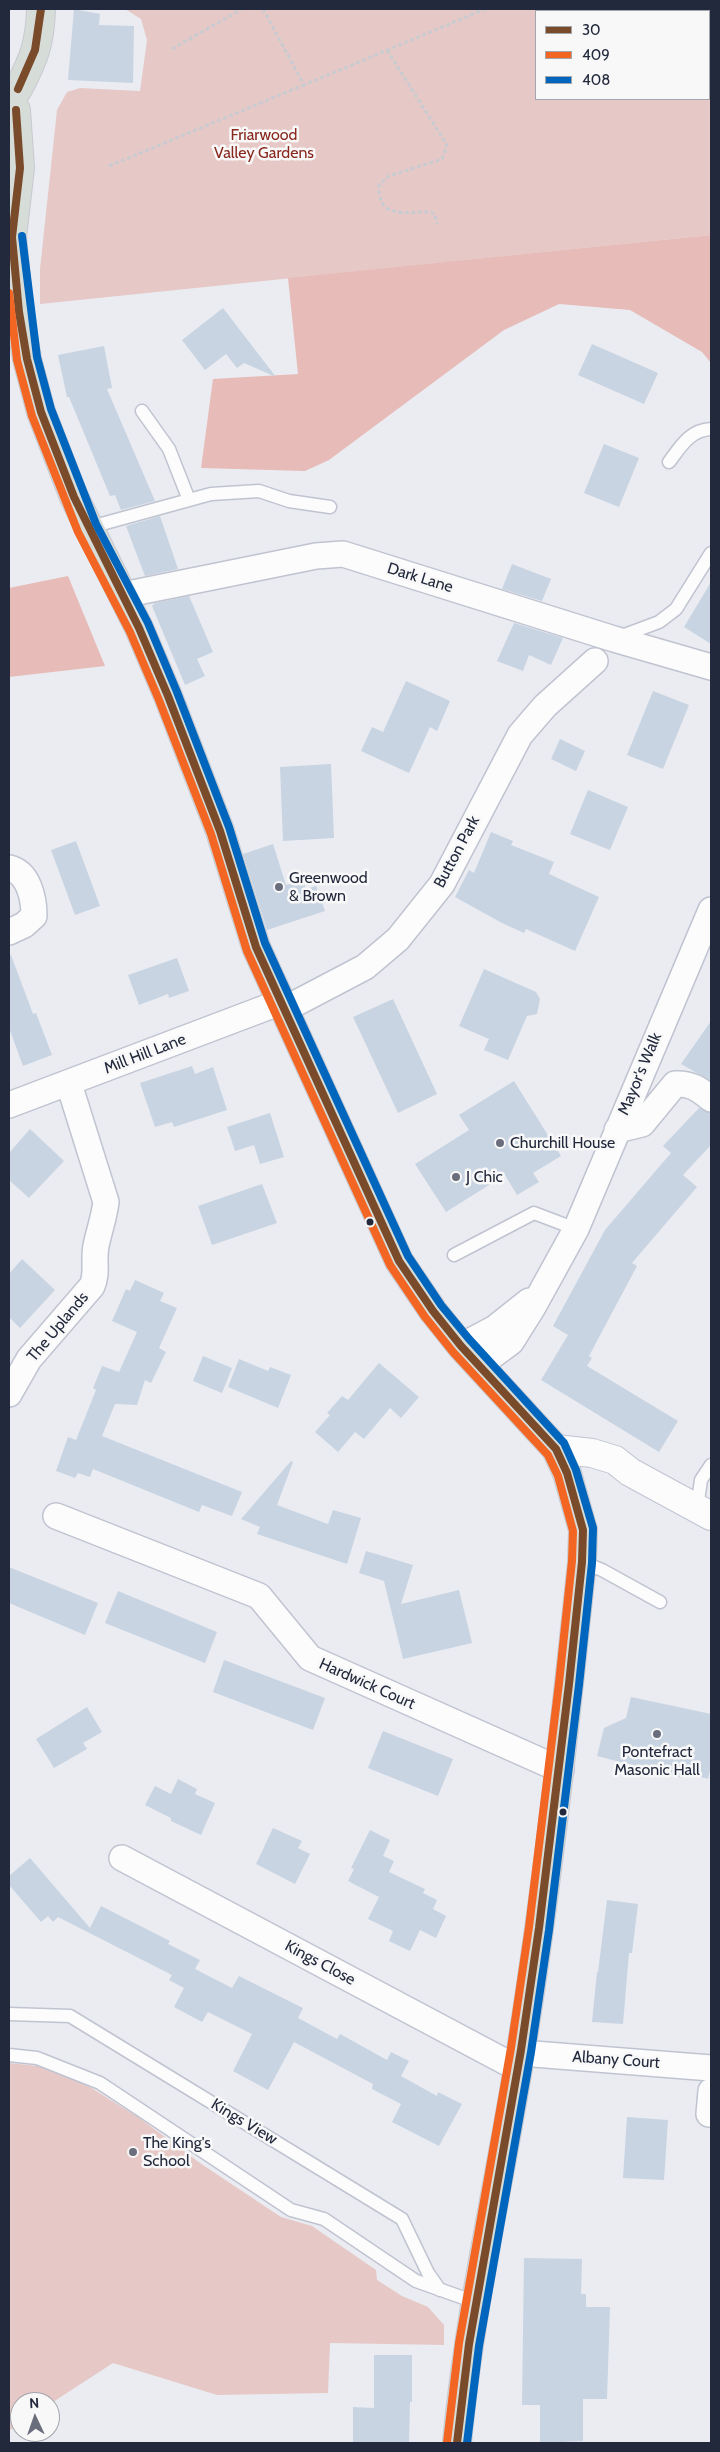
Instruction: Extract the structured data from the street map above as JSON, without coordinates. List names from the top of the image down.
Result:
{
  "streets": {
    "street": [
      "Dark Lane",
      "Button Park",
      "Mill Hill Lane",
      "Mayor's Walk",
      "The Uplands",
      "Hardwick Court",
      "Kings Close",
      "Albany Court"
    ],
    "lane": ["Kings View"]
  },
  "crossings": [
    ["Button Park", "Mill Hill Lane"],
    ["Mill Hill Lane", "The Uplands"],
    ["Kings Close", "Albany Court"]
  ],
  "parks": ["Friarwood Valley Gardens"],
  "places": [
    "Greenwood & Brown",
    "Churchill House",
    "J Chic",
    "Pontefract Masonic Hall",
    "The King's School"
  ],
  "lines": ["transit line 30", "transit line 408", "transit line 409"],
  "legend": ["30", "409", "408"],
  "north": "top"
}
